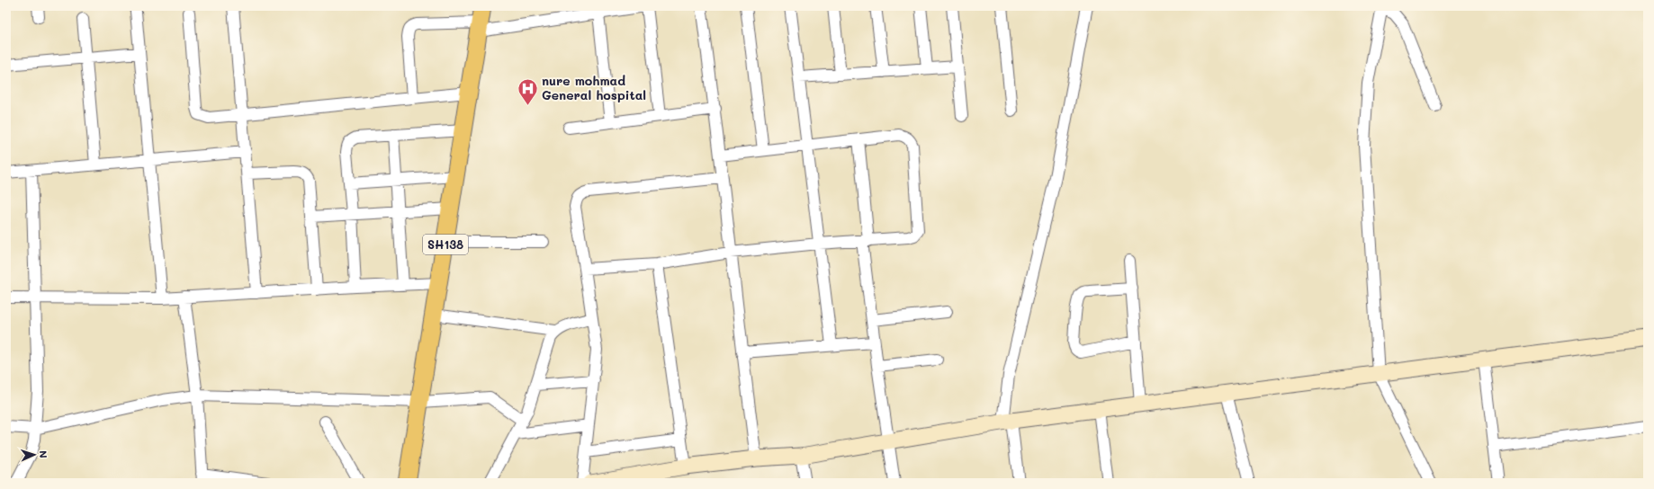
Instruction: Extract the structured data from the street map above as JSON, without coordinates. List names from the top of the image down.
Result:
{
  "streets": {
    "main road": ["SH138"]
  },
  "places": {
    "hospital": ["nure mohmad General hospital"]
  },
  "north": "right"
}
